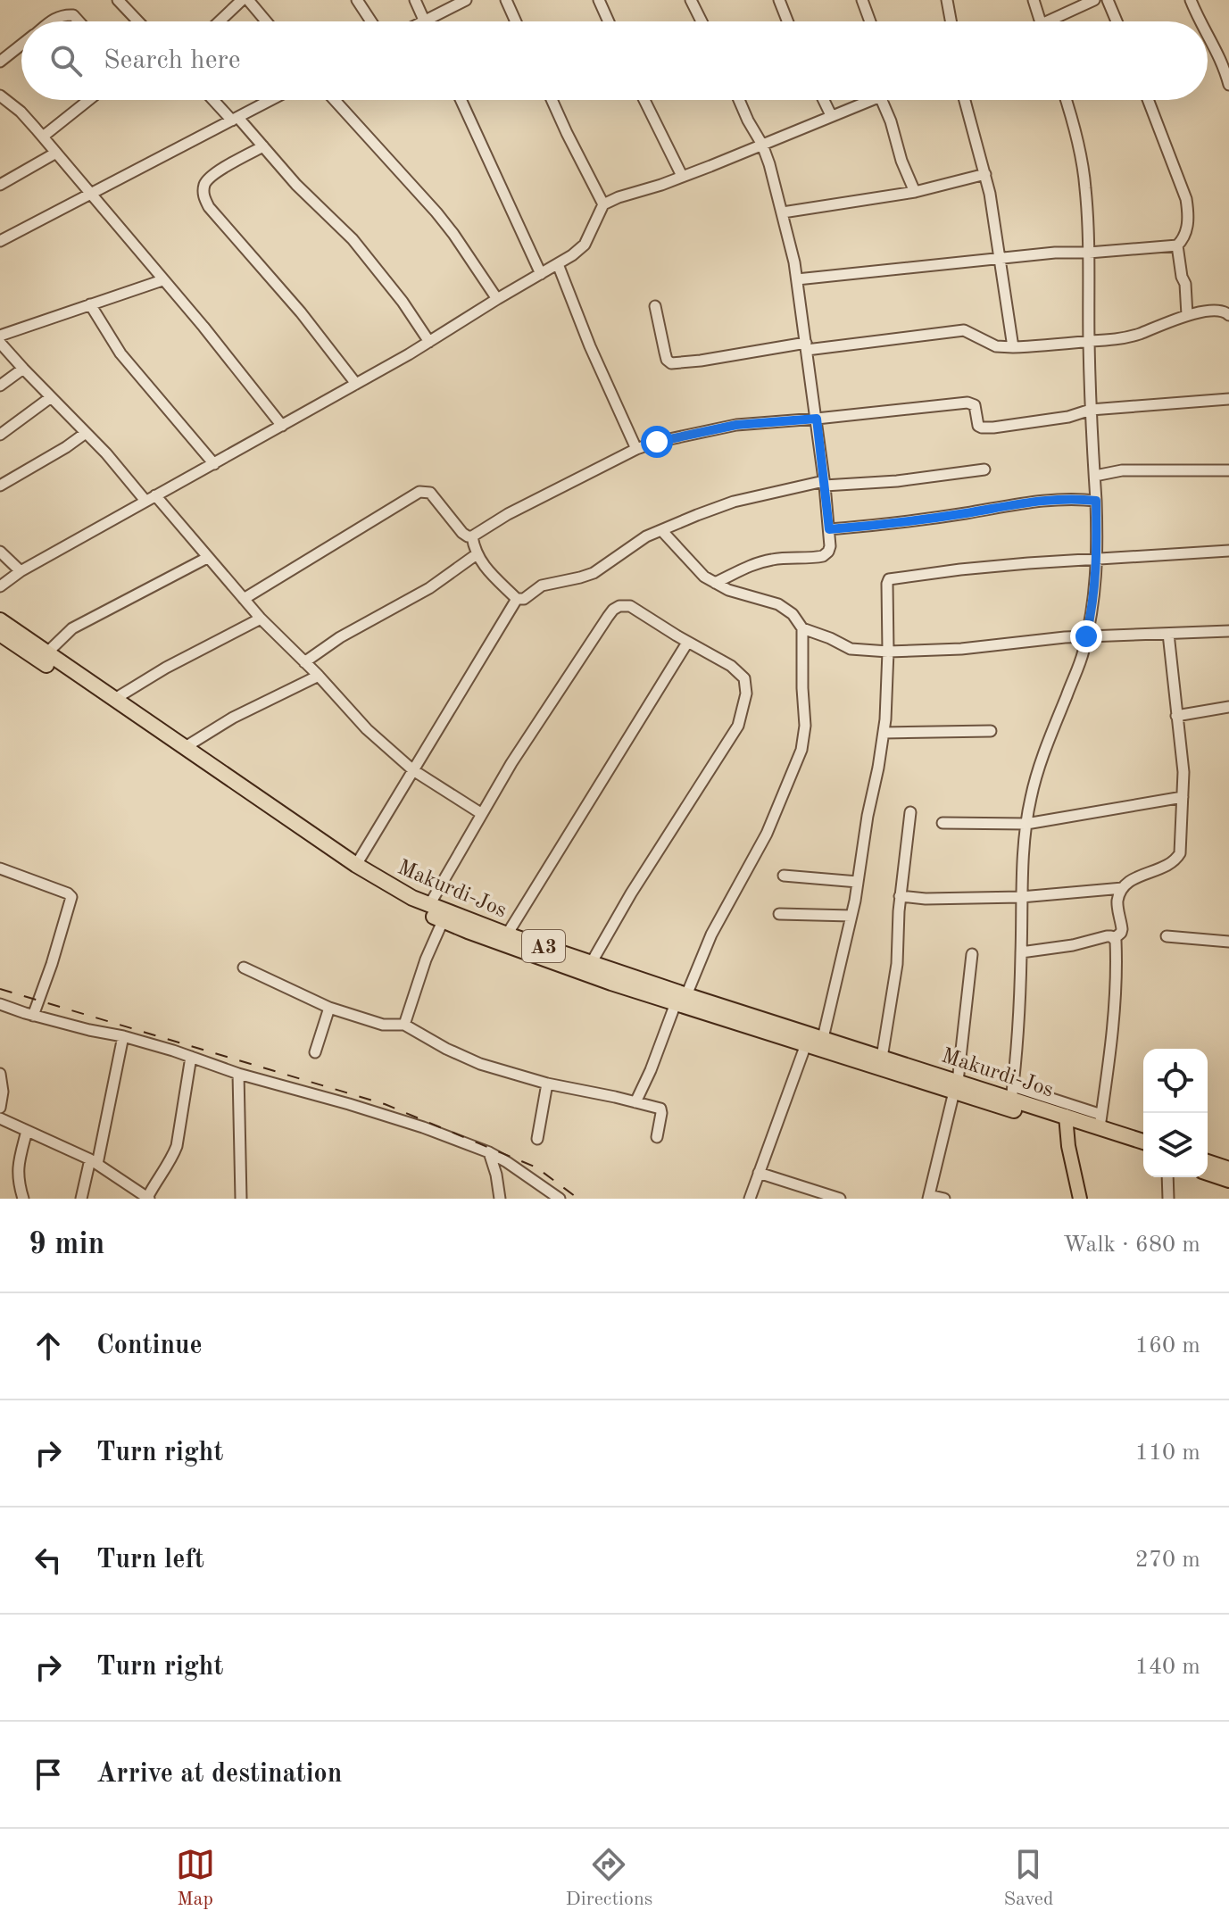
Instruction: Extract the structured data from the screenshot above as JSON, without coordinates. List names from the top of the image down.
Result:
{
  "streets": {
    "highway": ["Makurdi-Jos", "A3"]
  },
  "page": {
    "search": "Search here",
    "heading": ["9 min", "Walk · 680 m"],
    "list": [
      ["Continue", "160 m"],
      ["Turn right", "110 m"],
      ["Turn left", "270 m"],
      ["Turn right", "140 m"],
      "Arrive at destination"
    ],
    "nav": ["Map", "Directions", "Saved"]
  }
}
